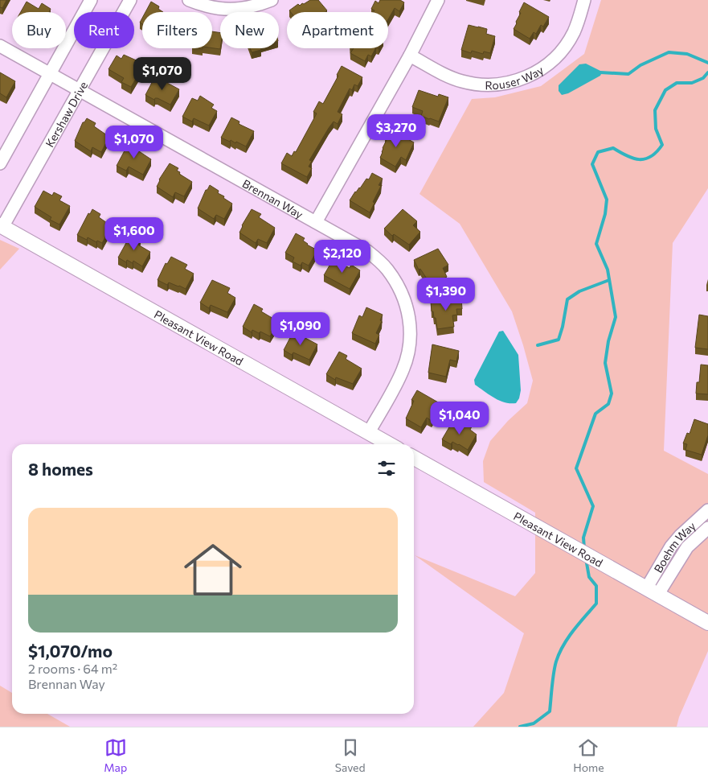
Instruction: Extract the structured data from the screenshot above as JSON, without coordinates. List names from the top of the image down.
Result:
{
  "streets": {
    "street": [
      "Rouser Way",
      "Kershaw Drive",
      "Brennan Way",
      "Pleasant View Road",
      "Boehm Way"
    ]
  },
  "crossings": [
    ["Kershaw Drive", "Brennan Way"],
    ["Kershaw Drive", "Pleasant View Road"],
    ["Brennan Way", "Pleasant View Road"],
    ["Pleasant View Road", "Boehm Way"]
  ],
  "page": {
    "chip": [
      "Buy",
      "Rent",
      "Filters",
      "New",
      "Apartment"
    ],
    "price": [
      "$1,070",
      "$3,270",
      "$1,070",
      "$1,600",
      "$2,120",
      "$1,390",
      "$1,090",
      "$1,040"
    ],
    "heading": "8 homes",
    "list": [
      {
        "name": "$1,070/mo",
        "note": "2 rooms · 64 m² · Brennan Way"
      }
    ],
    "tabs": ["Map", "Saved", "Home"]
  }
}
